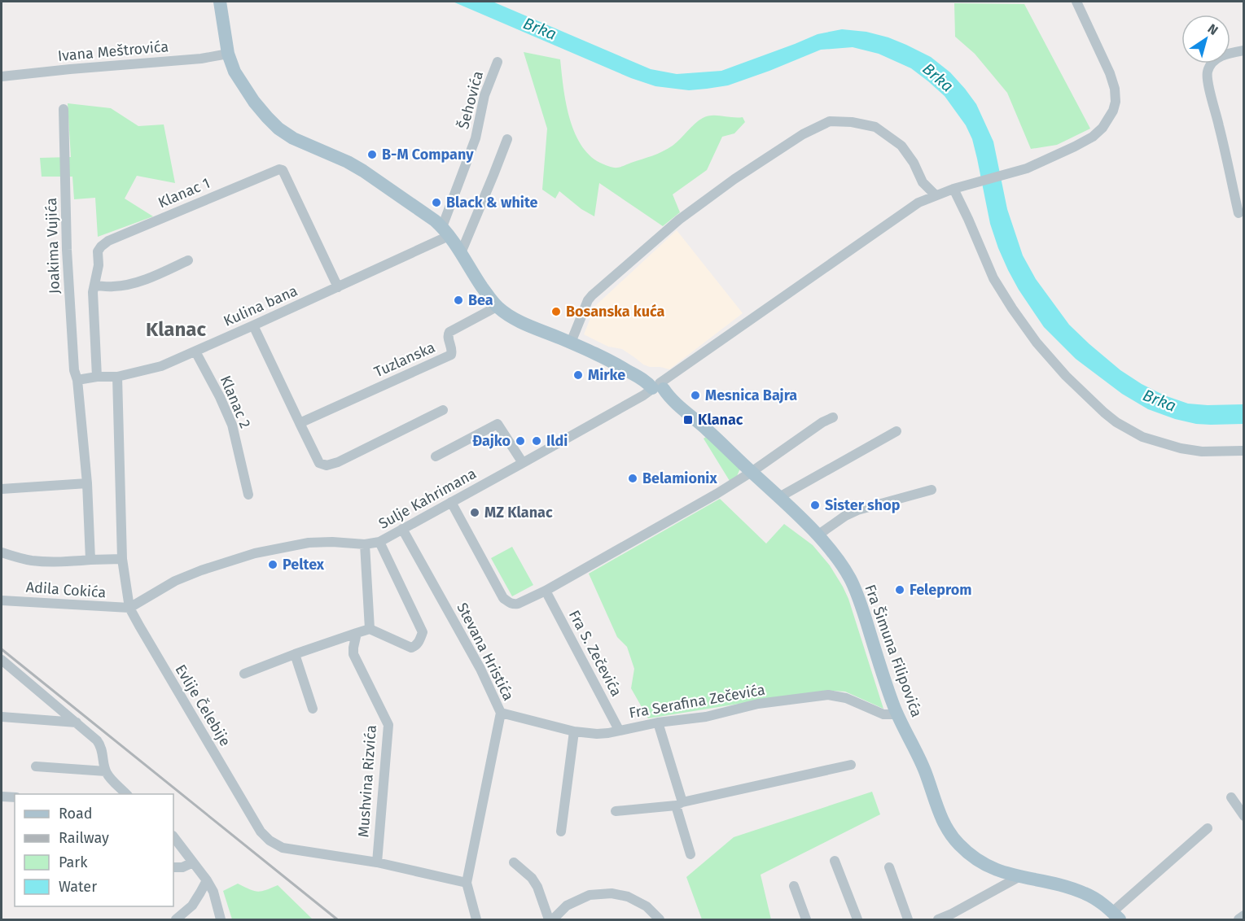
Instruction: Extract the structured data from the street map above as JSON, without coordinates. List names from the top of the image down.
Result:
{
  "streets": {
    "main road": ["Fra Šimuna Filipovića"],
    "street": [
      "Ivana Meštrovića",
      "Šehovića",
      "Klanac 1",
      "Joakima Vujića",
      "Kulina bana",
      "Tuzlanska",
      "Klanac 2",
      "Sulje Kahrimana",
      "Adila Cokića",
      "Stevana Hristića",
      "Fra S. Zečevića",
      "Fra Serafina Zečevića",
      "Evlije Čelebije",
      "Mushvina Rizvića"
    ]
  },
  "crossings": [
    ["Šehovića", "Kulina bana"],
    ["Klanac 1", "Kulina bana"],
    ["Joakima Vujića", "Kulina bana"],
    ["Kulina bana", "Klanac 2"],
    ["Kulina bana", "Evlije Čelebije"],
    ["Tuzlanska", "Fra Šimuna Filipovića"],
    ["Sulje Kahrimana", "Adila Cokića"],
    ["Sulje Kahrimana", "Fra Šimuna Filipovića"],
    ["Sulje Kahrimana", "Stevana Hristića"],
    ["Sulje Kahrimana", "Evlije Čelebije"],
    ["Adila Cokića", "Evlije Čelebije"],
    ["Fra Šimuna Filipovića", "Fra Serafina Zečevića"],
    ["Stevana Hristića", "Fra Serafina Zečevića"],
    ["Stevana Hristića", "Evlije Čelebije"],
    ["Fra S. Zečevića", "Fra Serafina Zečevića"],
    ["Evlije Čelebije", "Mushvina Rizvića"]
  ],
  "districts": ["Klanac"],
  "water": ["Brka"],
  "places": {
    "other": [
      "B-M Company",
      "Black & white",
      "Bea",
      "Bosanska kuća",
      "Mirke",
      "Mesnica Bajra",
      "Đajko",
      "Ildi",
      "Belamionix",
      "Sister shop",
      "MZ Klanac",
      "Peltex",
      "Feleprom"
    ],
    "transit": ["Klanac"]
  },
  "legend": [
    "Road",
    "Railway",
    "Park",
    "Water"
  ],
  "north": "top right"
}
